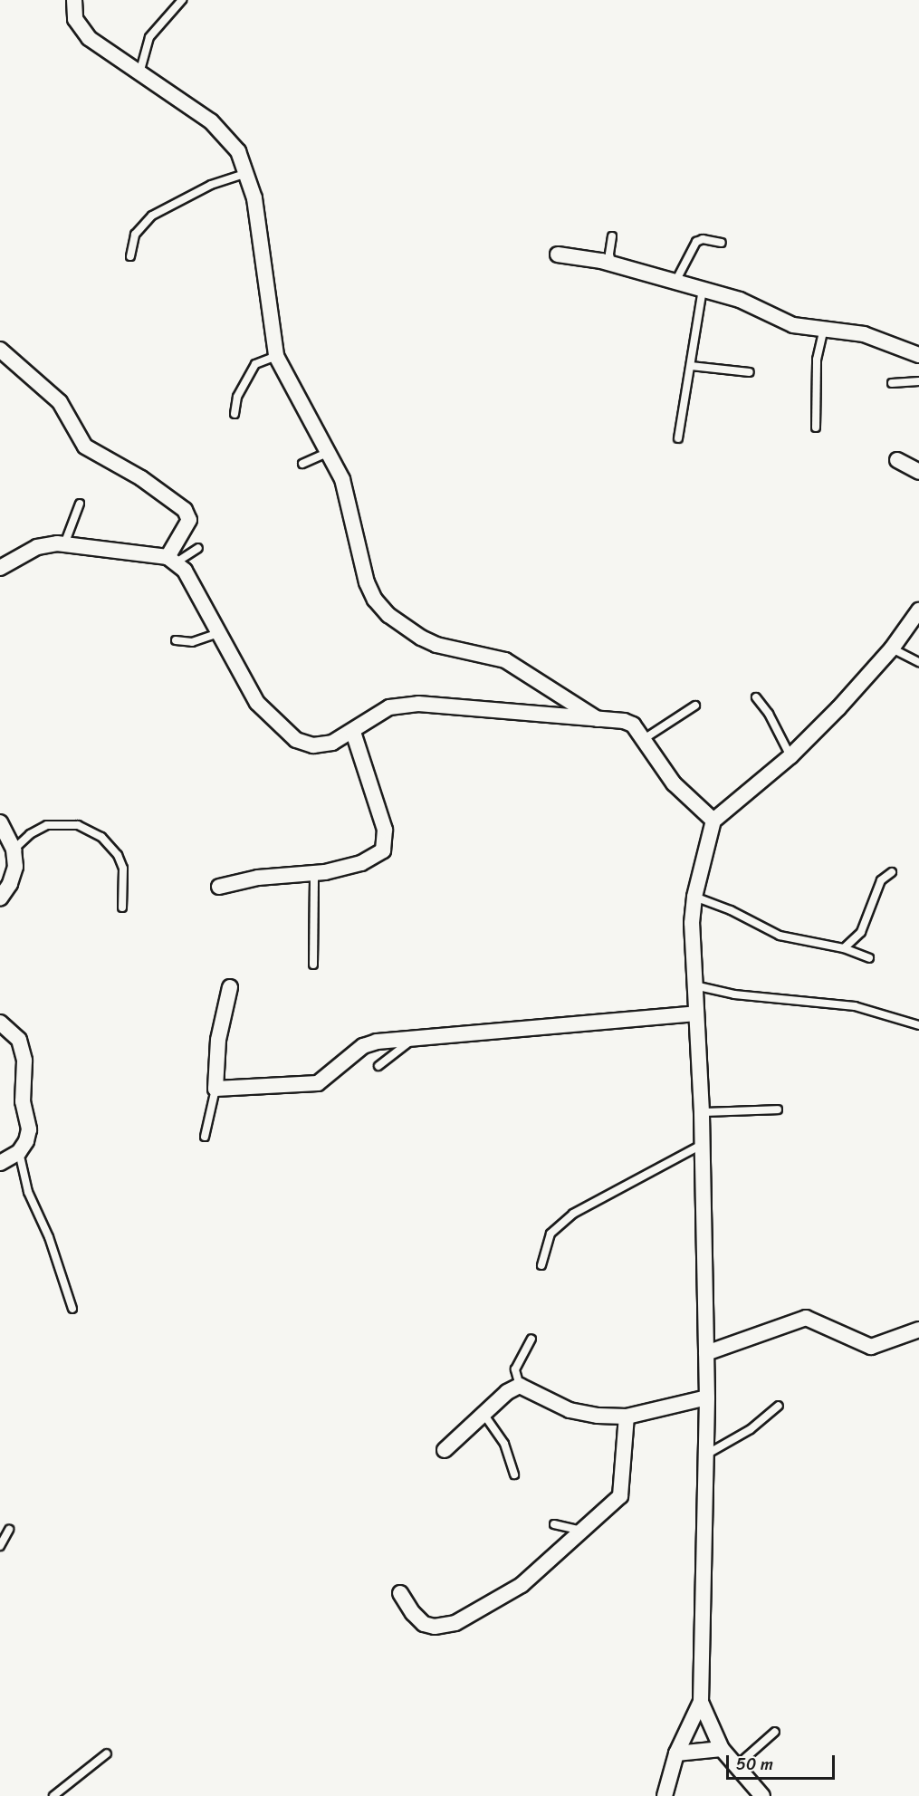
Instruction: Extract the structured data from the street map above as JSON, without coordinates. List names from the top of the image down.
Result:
{
  "scale_bar": "50 m"
}
